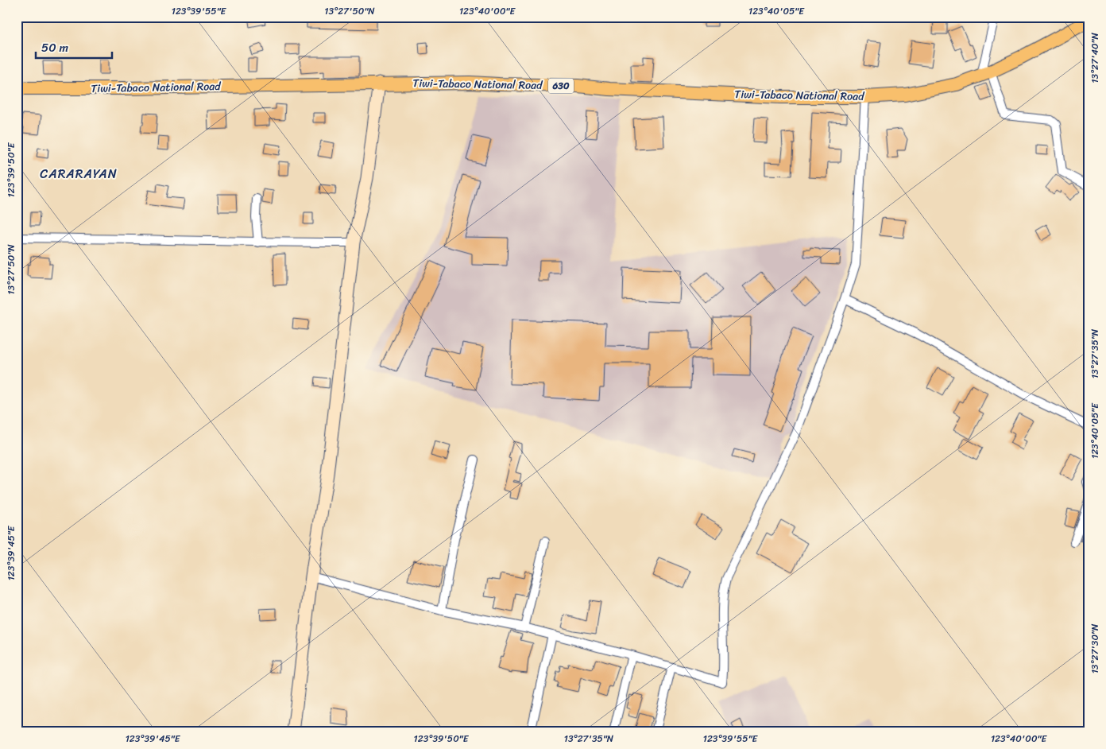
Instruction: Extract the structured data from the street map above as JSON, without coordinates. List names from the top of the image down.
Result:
{
  "streets": {
    "main road": ["Tiwi-Tabaco National Road", "630"]
  },
  "districts": ["CARARAYAN"],
  "scale_bar": "50 m",
  "coordinates": [
    "123°39'55\"E",
    "13°27'50\"N",
    "123°40'00\"E",
    "123°40'05\"E",
    "13°27'40\"N",
    "123°39'50\"E",
    "13°27'35\"N",
    "123°39'45\"E",
    "13°27'30\"N"
  ]
}
